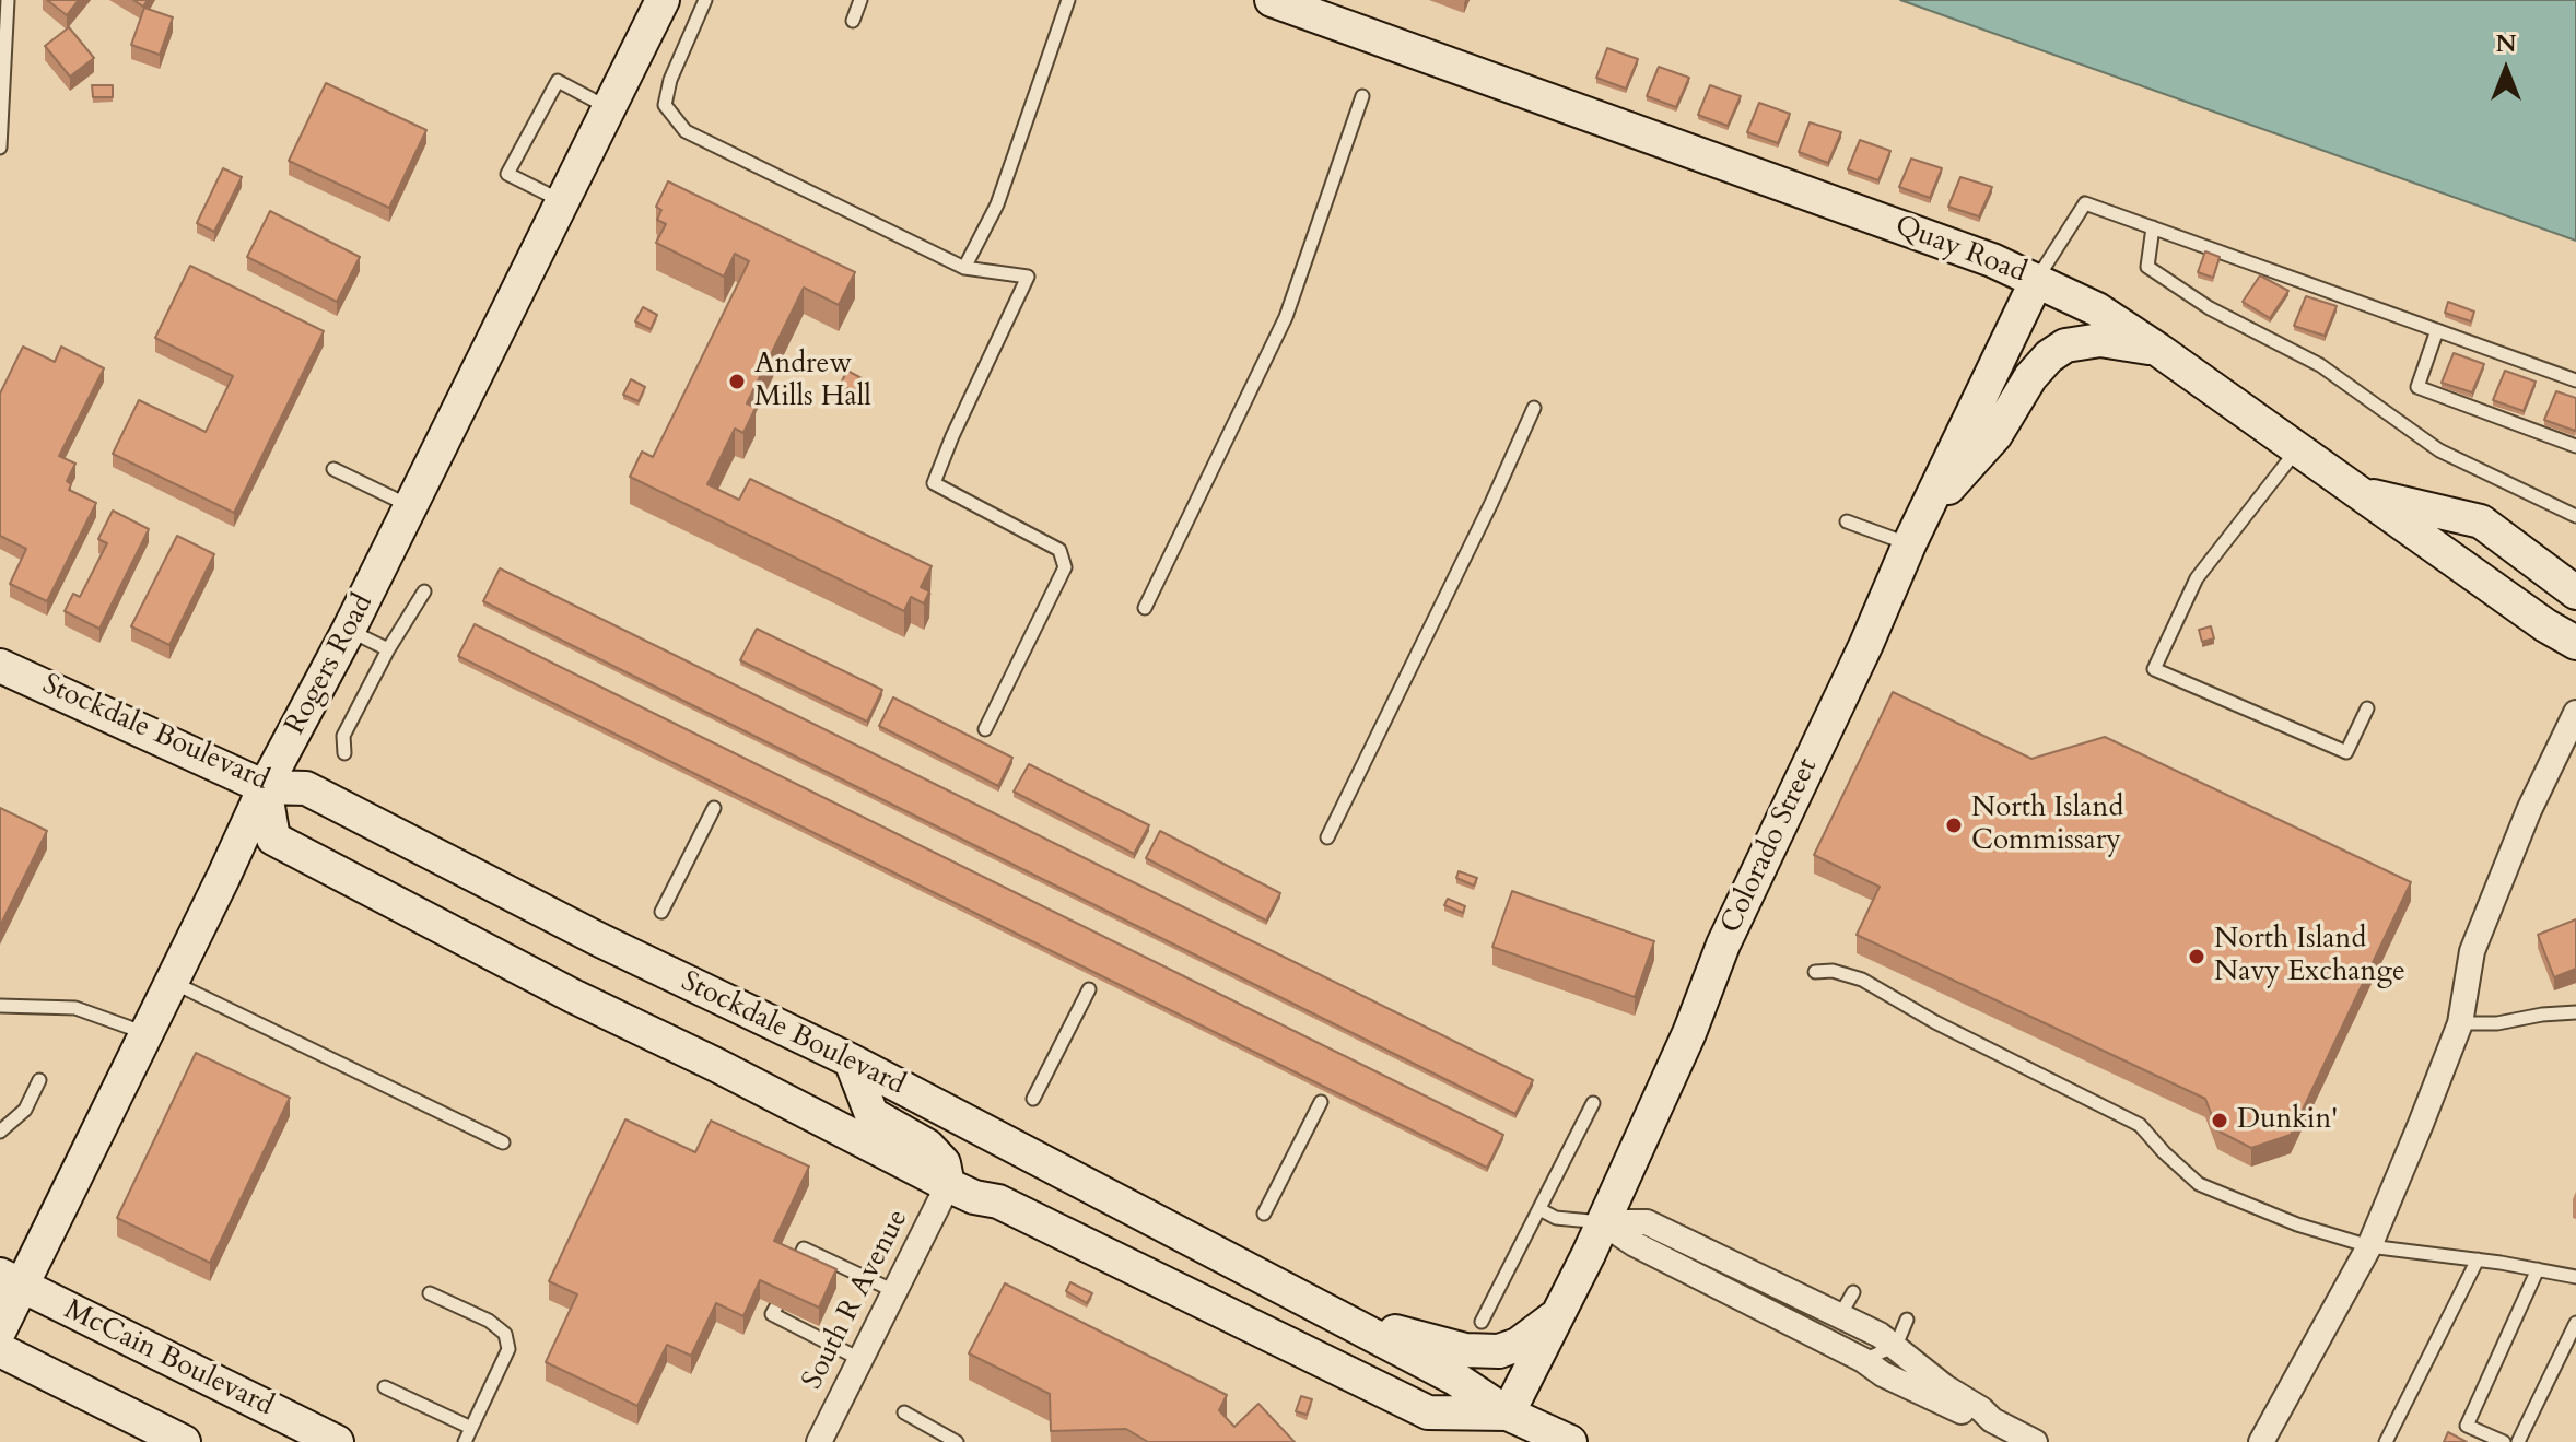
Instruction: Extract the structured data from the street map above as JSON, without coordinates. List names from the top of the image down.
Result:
{
  "streets": {
    "main road": [
      "Quay Road",
      "Rogers Road",
      "Stockdale Boulevard",
      "Colorado Street",
      "McCain Boulevard"
    ],
    "street": ["South R Avenue"]
  },
  "crossings": [
    ["Quay Road", "Colorado Street"],
    ["Rogers Road", "Stockdale Boulevard"],
    ["Rogers Road", "McCain Boulevard"],
    ["Stockdale Boulevard", "Colorado Street"]
  ],
  "places": [
    "Andrew Mills Hall",
    "North Island Commissary",
    "North Island Navy Exchange",
    "Dunkin'"
  ],
  "north": "top"
}
